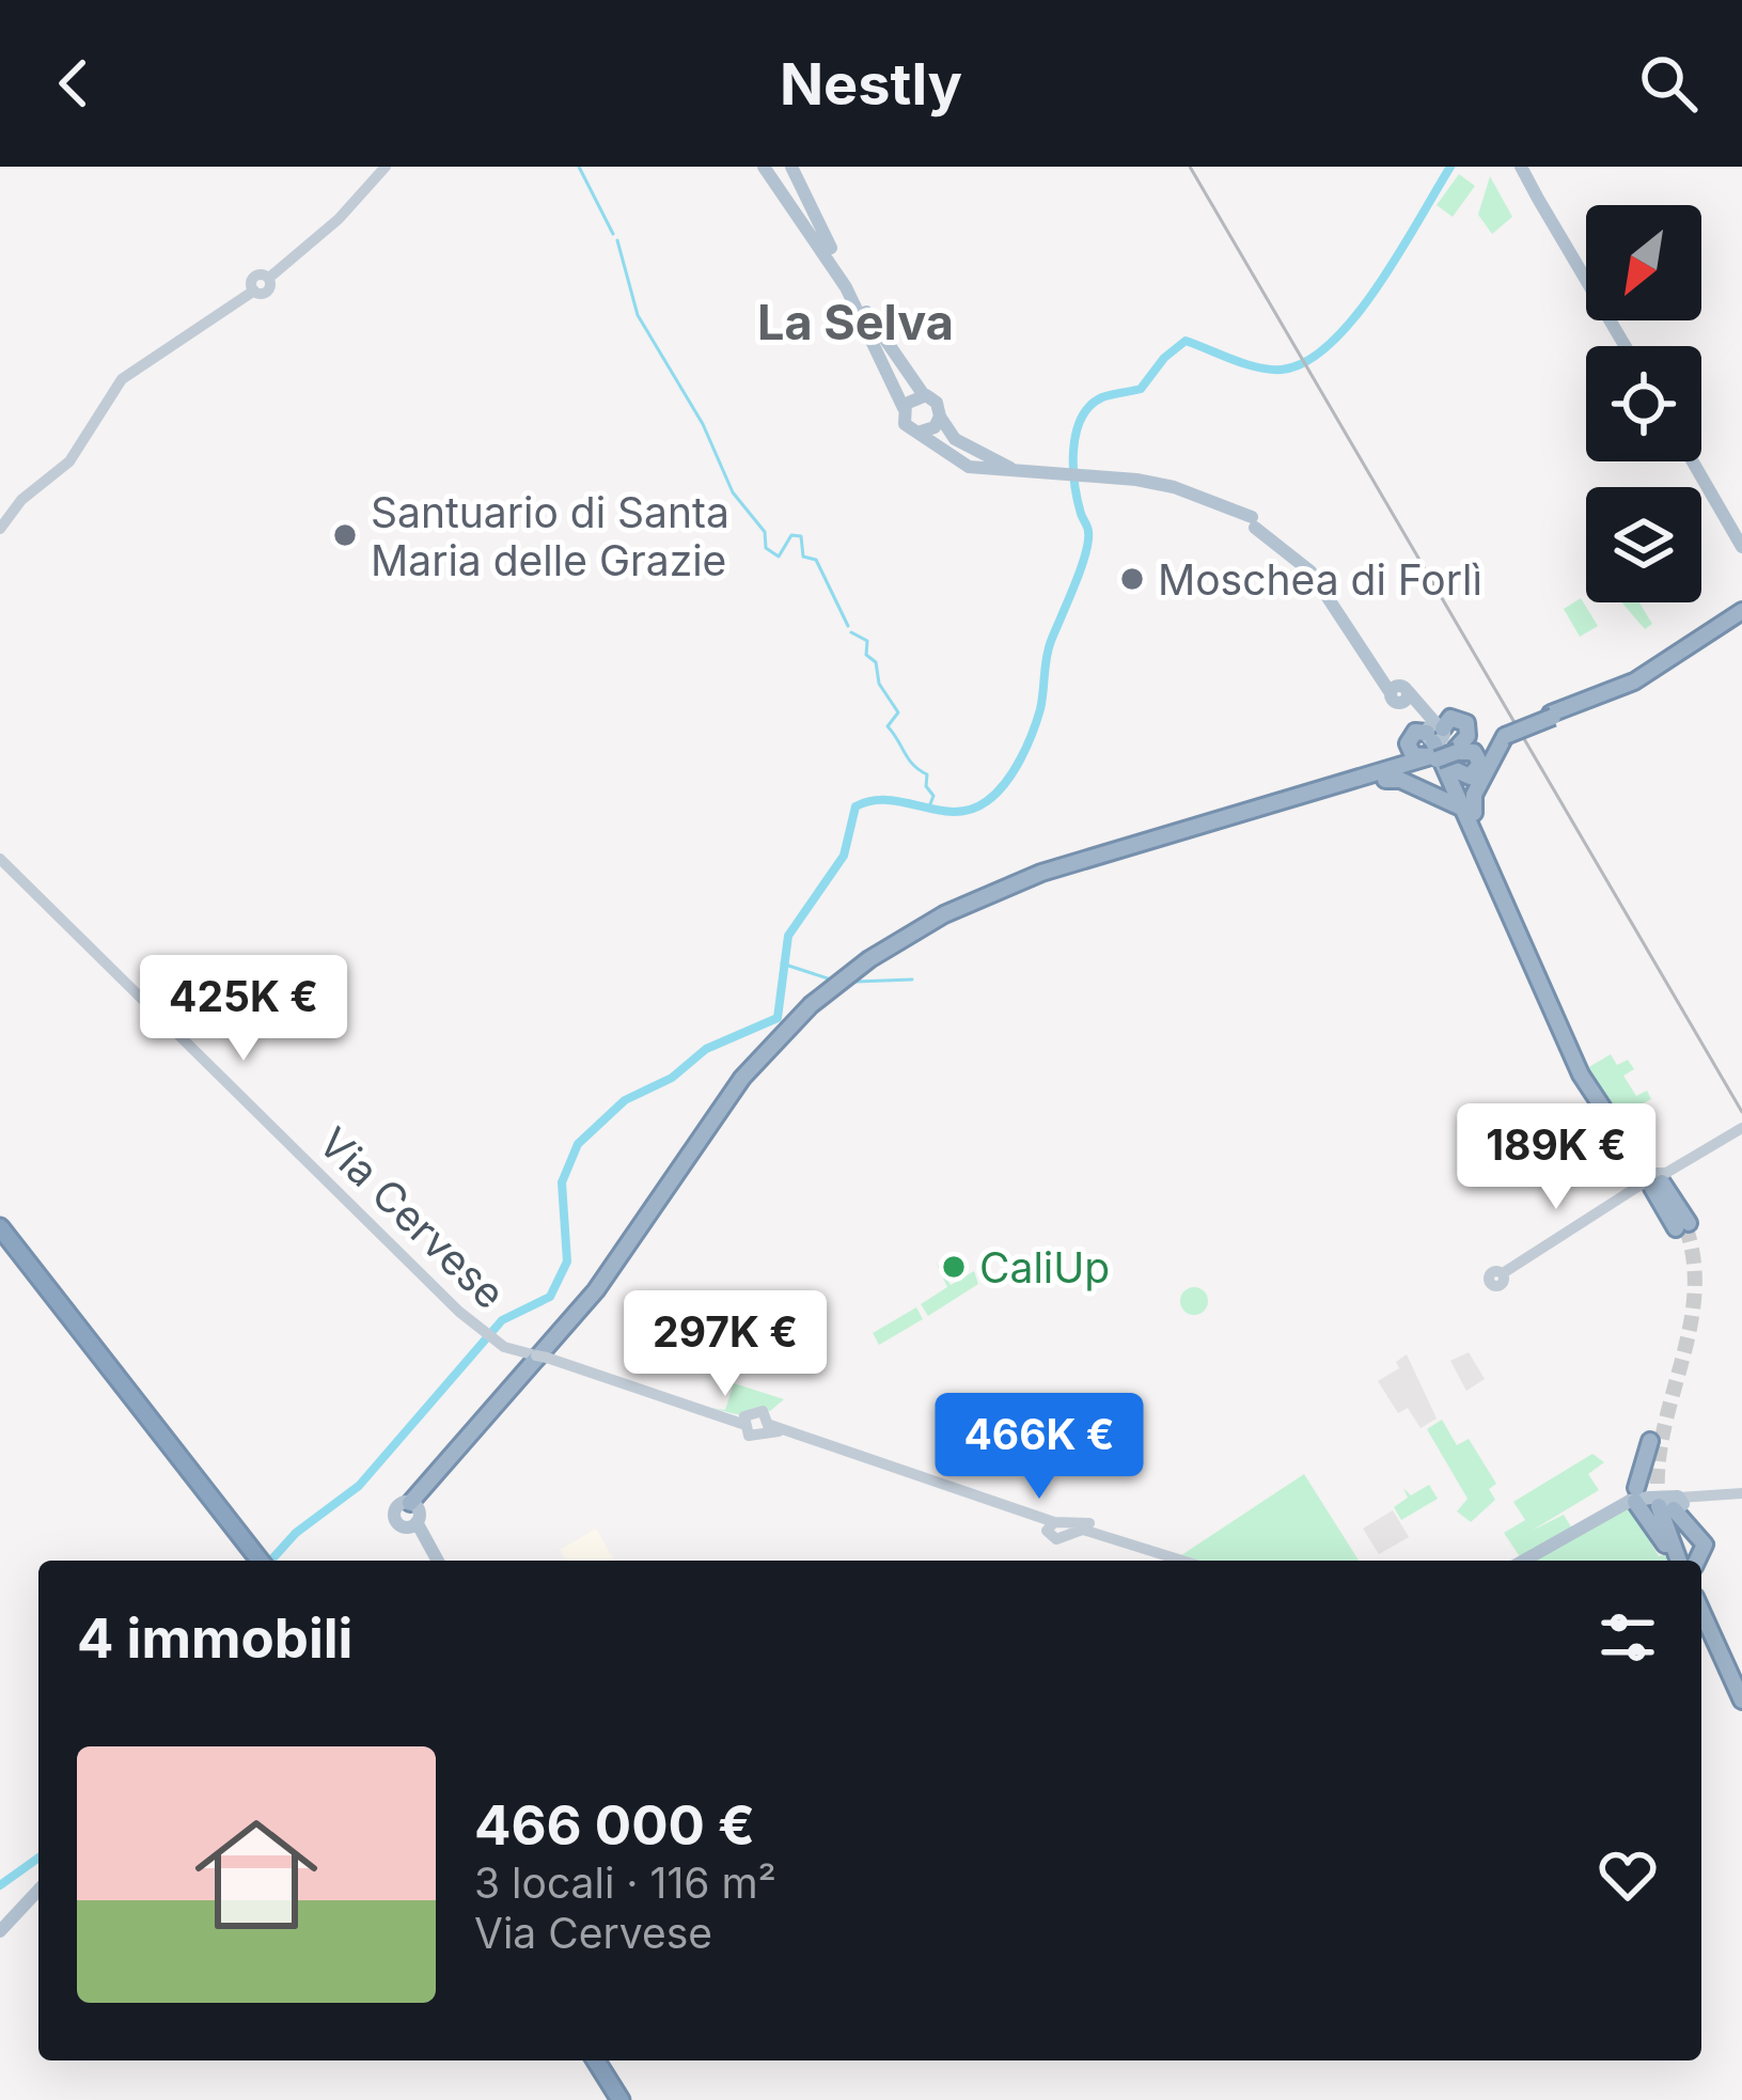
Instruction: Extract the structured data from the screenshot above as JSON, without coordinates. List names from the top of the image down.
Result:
{
  "streets": {
    "main road": ["Via Cervese"]
  },
  "districts": ["La Selva"],
  "places": ["Santuario di Santa Maria delle Grazie", "Moschea di Forlì", "CaliUp"],
  "north": "bottom left",
  "page": {
    "header": "Nestly",
    "price": [
      "425K €",
      "189K €",
      "297K €",
      "466K €"
    ],
    "heading": "4 immobili",
    "list": [
      {
        "name": "466 000 €",
        "note": "3 locali · 116 m² · Via Cervese"
      }
    ]
  }
}
